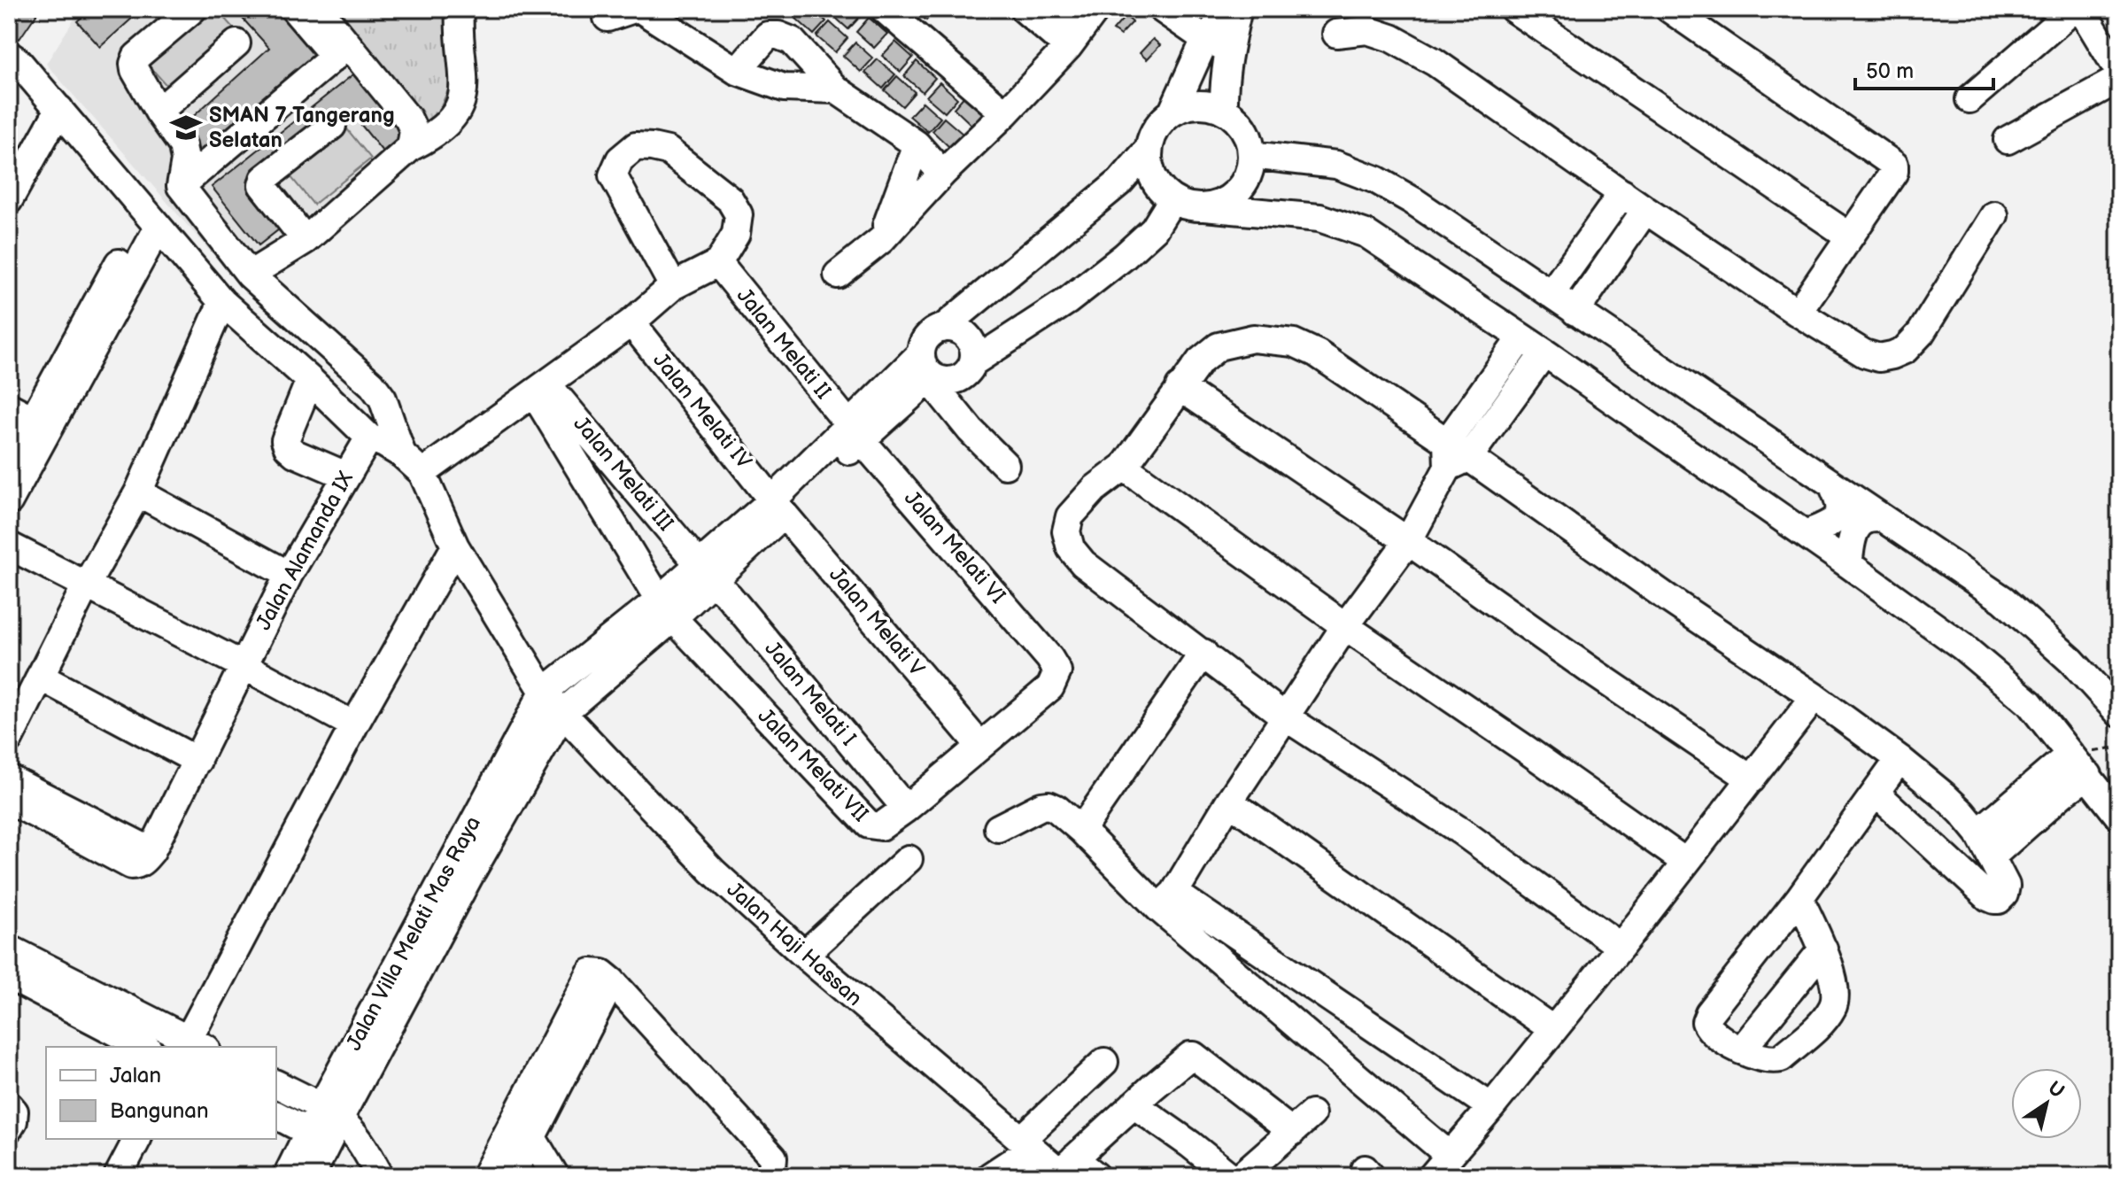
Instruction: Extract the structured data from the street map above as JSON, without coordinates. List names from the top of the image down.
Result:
{
  "streets": {
    "street": [
      "Jalan Melati II",
      "Jalan Melati IV",
      "Jalan Melati III",
      "Jalan Melati VI",
      "Jalan Alamanda IX",
      "Jalan Melati V",
      "Jalan Melati I",
      "Jalan Melati VII",
      "Jalan Villa Melati Mas Raya",
      "Jalan Haji Hassan"
    ]
  },
  "crossings": [
    ["Jalan Melati II", "Jalan Melati VI"],
    ["Jalan Melati IV", "Jalan Melati V"],
    ["Jalan Melati III", "Jalan Melati I"],
    ["Jalan Melati III", "Jalan Melati VII"],
    ["Jalan Melati VI", "Jalan Melati VII"],
    ["Jalan Melati V", "Jalan Melati VII"],
    ["Jalan Melati I", "Jalan Melati VII"],
    ["Jalan Melati VII", "Jalan Villa Melati Mas Raya"],
    ["Jalan Villa Melati Mas Raya", "Jalan Haji Hassan"]
  ],
  "places": {
    "school or university": ["SMAN 7 Tangerang Selatan"]
  },
  "legend": ["Jalan", "Bangunan"],
  "scale_bar": "50 m",
  "north": "top right"
}
